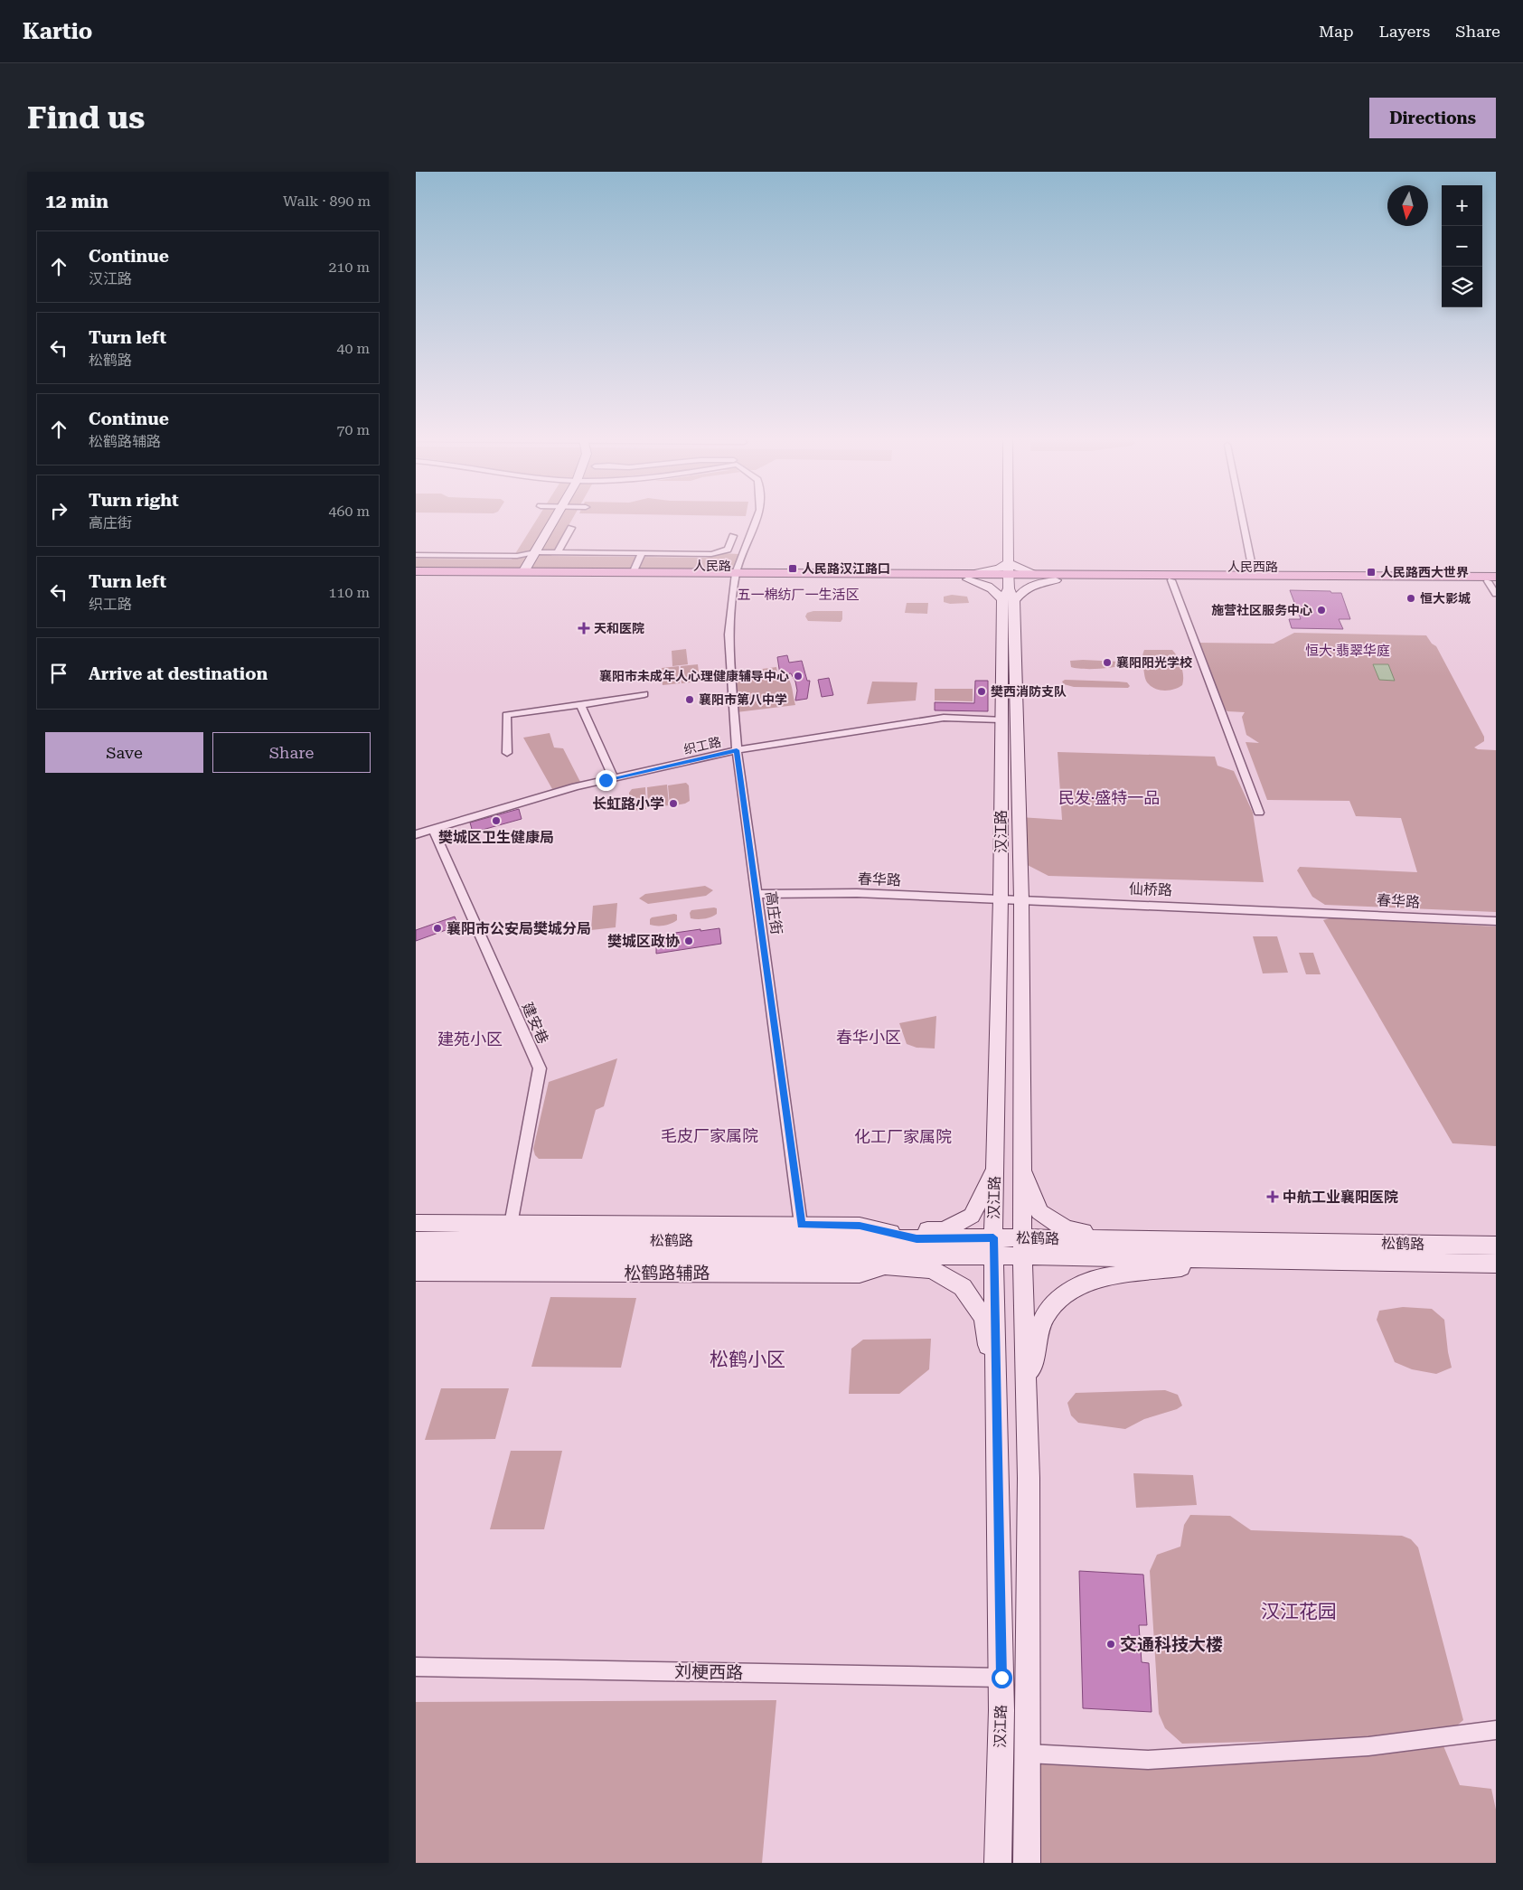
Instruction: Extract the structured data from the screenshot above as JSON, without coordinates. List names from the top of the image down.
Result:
{
  "streets": {
    "main road": [
      "人民路",
      "人民西路",
      "汉江路",
      "松鹤路",
      "松鹤路辅路"
    ],
    "street": [
      "织工路",
      "春华路",
      "仙桥路",
      "高庄街",
      "建安巷",
      "刘梗西路"
    ]
  },
  "crossings": [
    ["人民路", "人民西路"],
    ["人民路", "汉江路"],
    ["人民路", "高庄街"],
    ["人民西路", "汉江路"],
    ["织工路", "汉江路"],
    ["织工路", "高庄街"],
    ["织工路", "建安巷"],
    ["汉江路", "春华路"],
    ["汉江路", "仙桥路"],
    ["汉江路", "松鹤路"],
    ["汉江路", "刘梗西路"],
    ["春华路", "仙桥路"],
    ["春华路", "高庄街"],
    ["高庄街", "松鹤路"],
    ["建安巷", "松鹤路"],
    ["松鹤路", "松鹤路辅路"]
  ],
  "districts": [
    "五一棉纺厂一生活区",
    "恒大·翡翠华庭",
    "民发·盛特一品",
    "春华小区",
    "建苑小区",
    "毛皮厂家属院",
    "化工厂家属院",
    "松鹤小区",
    "汉江花园"
  ],
  "places": {
    "transit": ["人民路汉江路口", "人民路西大世界"],
    "other": [
      "恒大影城",
      "施营社区服务中心",
      "襄阳阳光学校",
      "襄阳市未成年人心理健康辅导中心",
      "樊西消防支队",
      "襄阳市第八中学",
      "长虹路小学",
      "樊城区卫生健康局",
      "襄阳市公安局樊城分局",
      "樊城区政协",
      "交通科技大楼"
    ],
    "health": ["天和医院", "中航工业襄阳医院"]
  },
  "north": "bottom",
  "page": {
    "header": "Kartio",
    "nav": ["Map", "Layers", "Share"],
    "buttons": [
      "Directions",
      ["Save", "Share"]
    ],
    "title": "Find us",
    "heading": ["12 min", "Walk · 890 m"],
    "map_buttons": ["+", "−"],
    "list": [
      ["Continue", "汉江路", "210 m"],
      ["Turn left", "松鹤路", "40 m"],
      ["Continue", "松鹤路辅路", "70 m"],
      ["Turn right", "高庄街", "460 m"],
      ["Turn left", "织工路", "110 m"],
      "Arrive at destination"
    ]
  }
}
